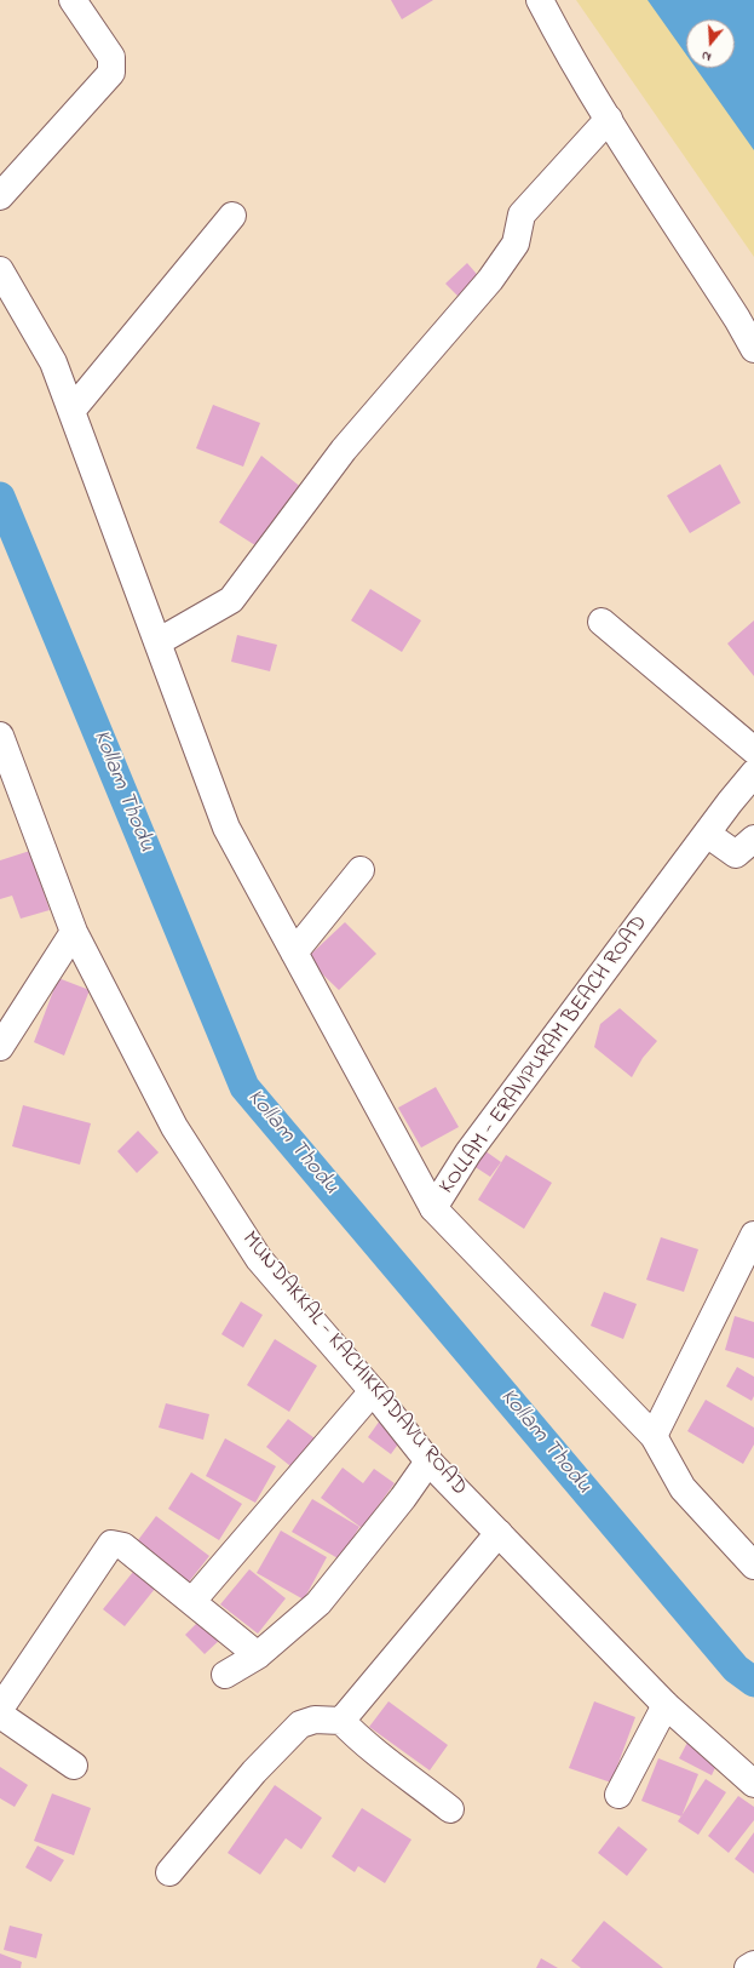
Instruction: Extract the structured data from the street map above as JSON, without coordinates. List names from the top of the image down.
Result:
{
  "streets": {
    "street": ["KOLLAM - ERAVIPURAM BEACH ROAD", "MUNDAKKAL - KACHIKKADAVU ROAD"]
  },
  "water": ["Kollam Thodu"],
  "north": "bottom"
}
